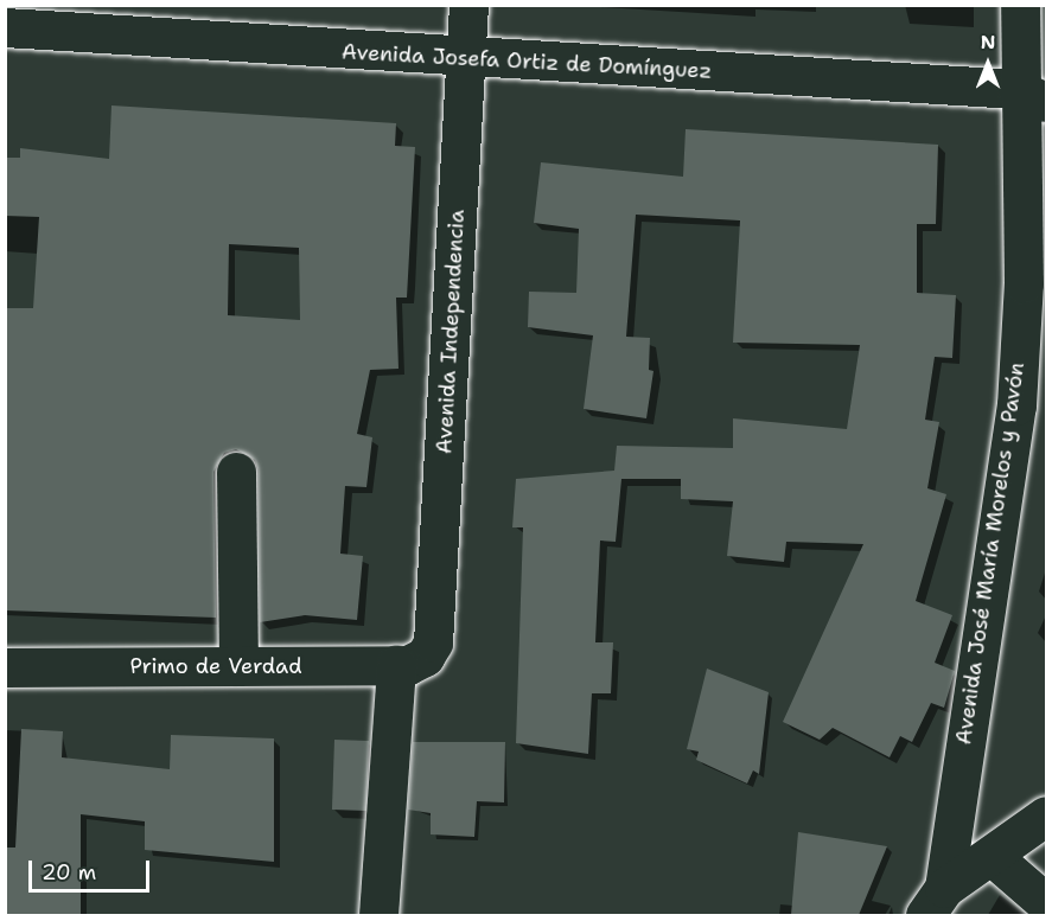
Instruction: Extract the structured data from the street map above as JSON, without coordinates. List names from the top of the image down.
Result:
{
  "streets": {
    "street": [
      "Avenida Josefa Ortiz de Domínguez",
      "Avenida Independencia",
      "Avenida José María Morelos y Pavón",
      "Primo de Verdad"
    ]
  },
  "crossings": [
    ["Avenida Josefa Ortiz de Domínguez", "Avenida Independencia"],
    ["Avenida Josefa Ortiz de Domínguez", "Avenida José María Morelos y Pavón"],
    ["Avenida Independencia", "Primo de Verdad"]
  ],
  "scale_bar": "20 m",
  "north": "top"
}
